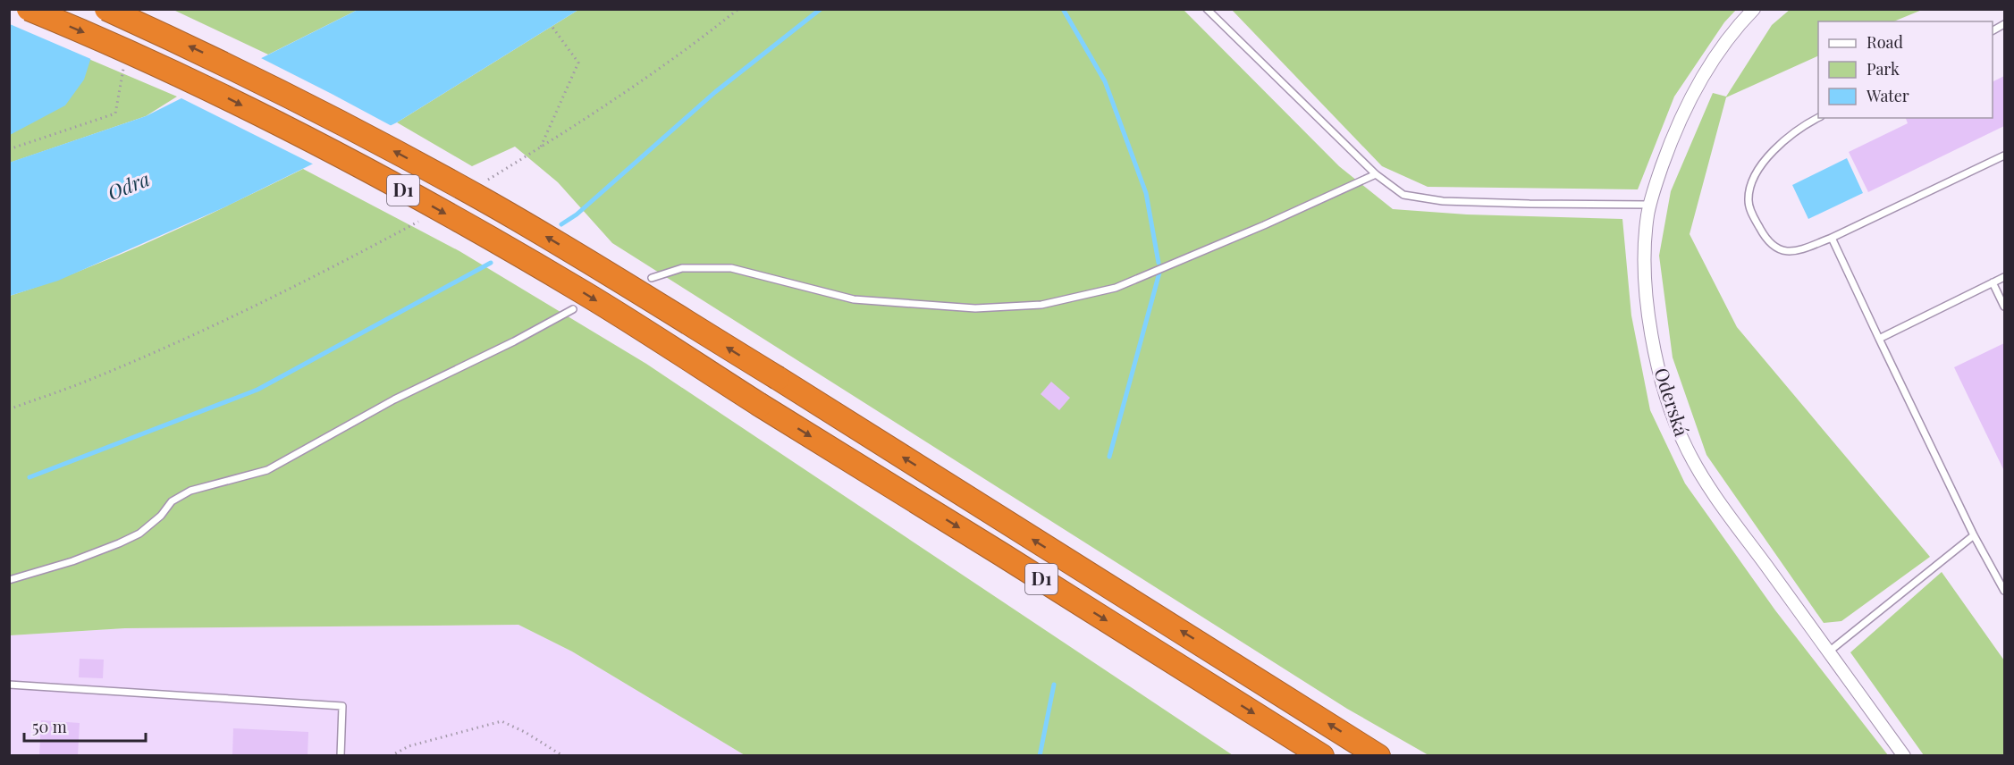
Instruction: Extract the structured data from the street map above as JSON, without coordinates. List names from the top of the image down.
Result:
{
  "streets": {
    "highway": ["D1"],
    "street": ["Oderská"]
  },
  "water": ["Odra"],
  "legend": ["Road", "Park", "Water"],
  "scale_bar": "50 m"
}
